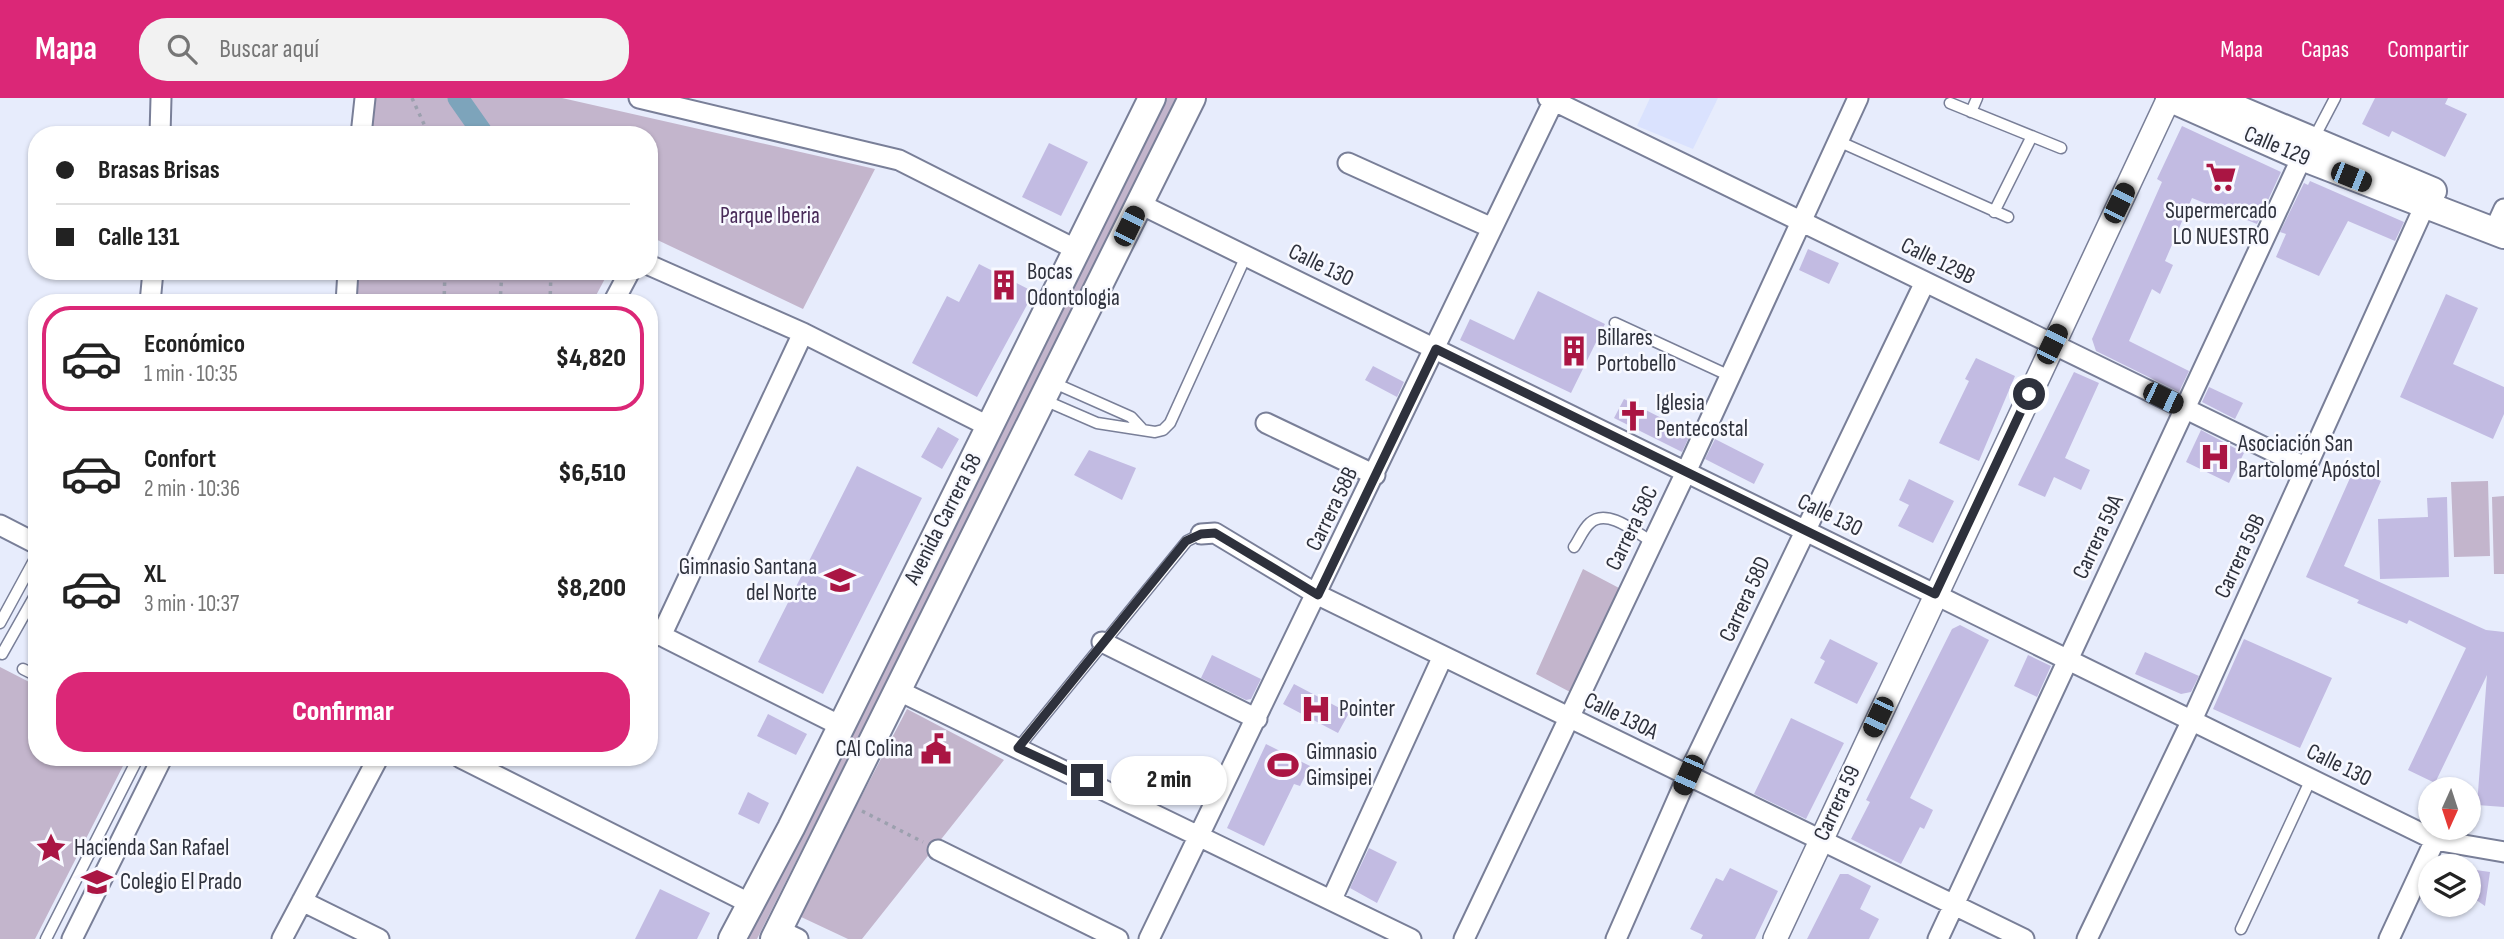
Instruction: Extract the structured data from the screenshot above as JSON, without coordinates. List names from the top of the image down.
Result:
{
  "streets": {
    "main road": ["Calle 129", "Avenida Carrera 58"],
    "street": [
      "Calle 129B",
      "Calle 130",
      "Carrera 58B",
      "Carrera 58C",
      "Carrera 59A",
      "Carrera 59B",
      "Carrera 58D",
      "Calle 130A",
      "Carrera 59"
    ]
  },
  "crossings": [
    ["Calle 129", "Carrera 59A"],
    ["Calle 129", "Carrera 59B"],
    ["Calle 129", "Carrera 59"],
    ["Calle 129B", "Carrera 58B"],
    ["Calle 129B", "Carrera 58C"],
    ["Calle 129B", "Carrera 59A"],
    ["Calle 129B", "Carrera 59B"],
    ["Calle 129B", "Carrera 58D"],
    ["Calle 129B", "Carrera 59"],
    ["Calle 130", "Carrera 58B"],
    ["Calle 130", "Avenida Carrera 58"],
    ["Calle 130", "Carrera 58C"],
    ["Calle 130", "Carrera 59A"],
    ["Calle 130", "Carrera 59B"],
    ["Calle 130", "Carrera 58D"],
    ["Calle 130", "Carrera 59"],
    ["Carrera 58B", "Calle 130A"],
    ["Carrera 58C", "Calle 130A"],
    ["Carrera 59A", "Calle 130A"],
    ["Carrera 58D", "Calle 130A"],
    ["Calle 130A", "Carrera 59"]
  ],
  "parks": ["Parque Iberia"],
  "places": {
    "supermarket": ["Supermercado LO NUESTRO"],
    "building": ["Bocas Odontologia", "Billares Portobello"],
    "church": ["Iglesia Pentecostal"],
    "hospital": ["Asociación San Bartolomé Apóstol", "Pointer"],
    "school or university": ["Gimnasio Santana del Norte", "Colegio El Prado"],
    "public building": ["CAI Colina"],
    "sports": ["Gimnasio Gimsipei"],
    "place": ["Hacienda San Rafael"]
  },
  "north": "bottom",
  "page": {
    "header": "Mapa",
    "search": "Buscar aquí",
    "nav": ["Mapa", "Capas", "Compartir"],
    "banner": ["Brasas Brisas", "Calle 131"],
    "list": [
      {
        "name": "Económico",
        "note": "1 min · 10:35",
        "value": "$4,820"
      },
      {
        "name": "Confort",
        "note": "2 min · 10:36",
        "value": "$6,510"
      },
      {
        "name": "XL",
        "note": "3 min · 10:37",
        "value": "$8,200"
      }
    ],
    "buttons": "Confirmar",
    "bubble": "2 min"
  }
}
